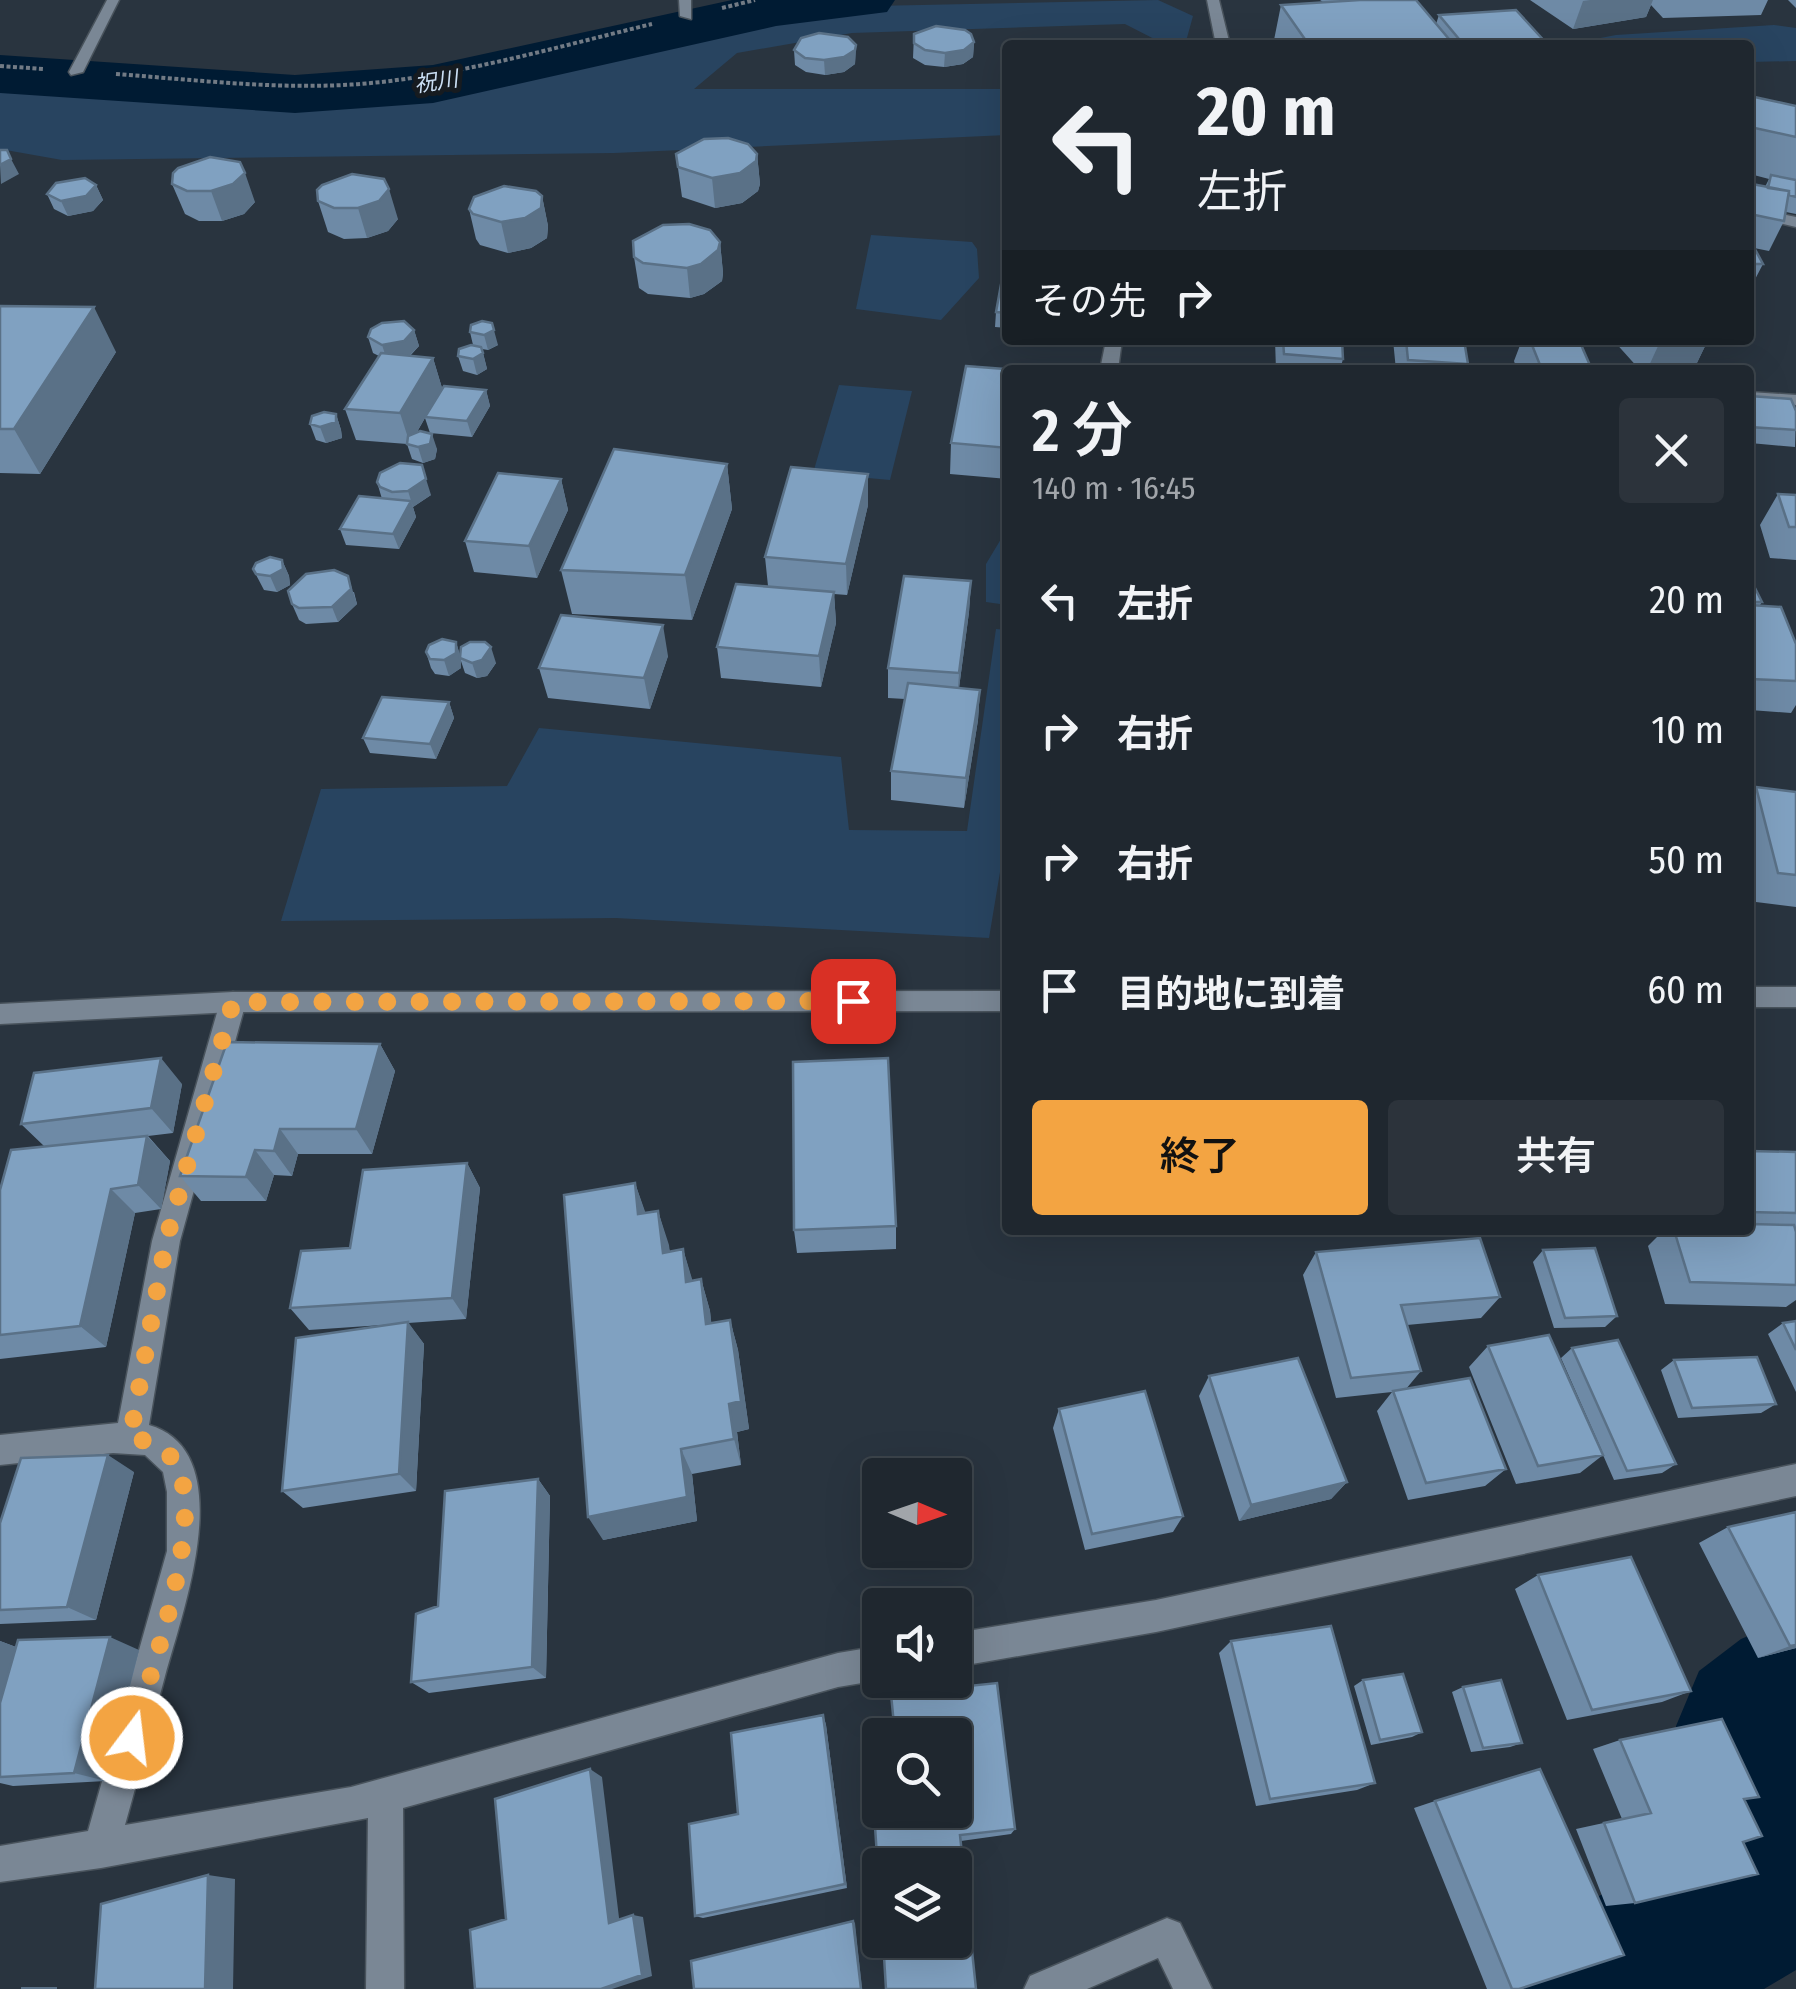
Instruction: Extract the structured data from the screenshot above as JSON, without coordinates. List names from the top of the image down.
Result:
{
  "water": ["祝川"],
  "north": "right",
  "page": {
    "turn": ["20 m", "左折"],
    "then": "その先",
    "heading": ["2 分", "140 m · 16:45"],
    "list": [
      {
        "name": "左折",
        "value": "20 m"
      },
      {
        "name": "右折",
        "value": "10 m"
      },
      {
        "name": "右折",
        "value": "50 m"
      },
      {
        "name": "目的地に到着",
        "value": "60 m"
      }
    ],
    "buttons": ["終了", "共有"]
  }
}
